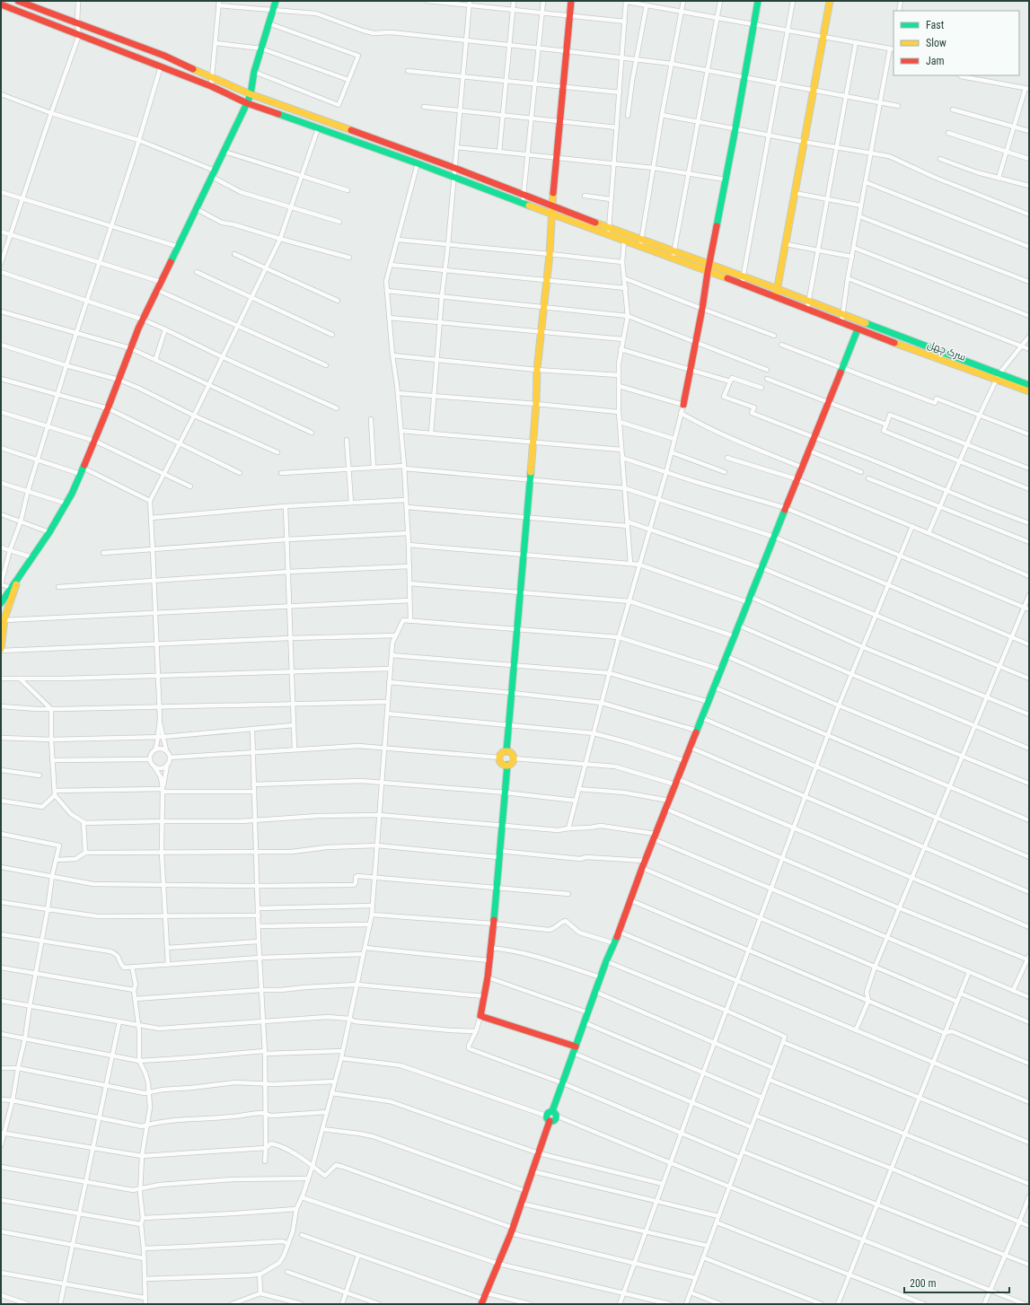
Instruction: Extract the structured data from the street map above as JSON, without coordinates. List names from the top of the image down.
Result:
{
  "streets": {
    "main road": ["سرک چهل"]
  },
  "legend": ["Fast", "Slow", "Jam"],
  "scale_bar": "200 m"
}
